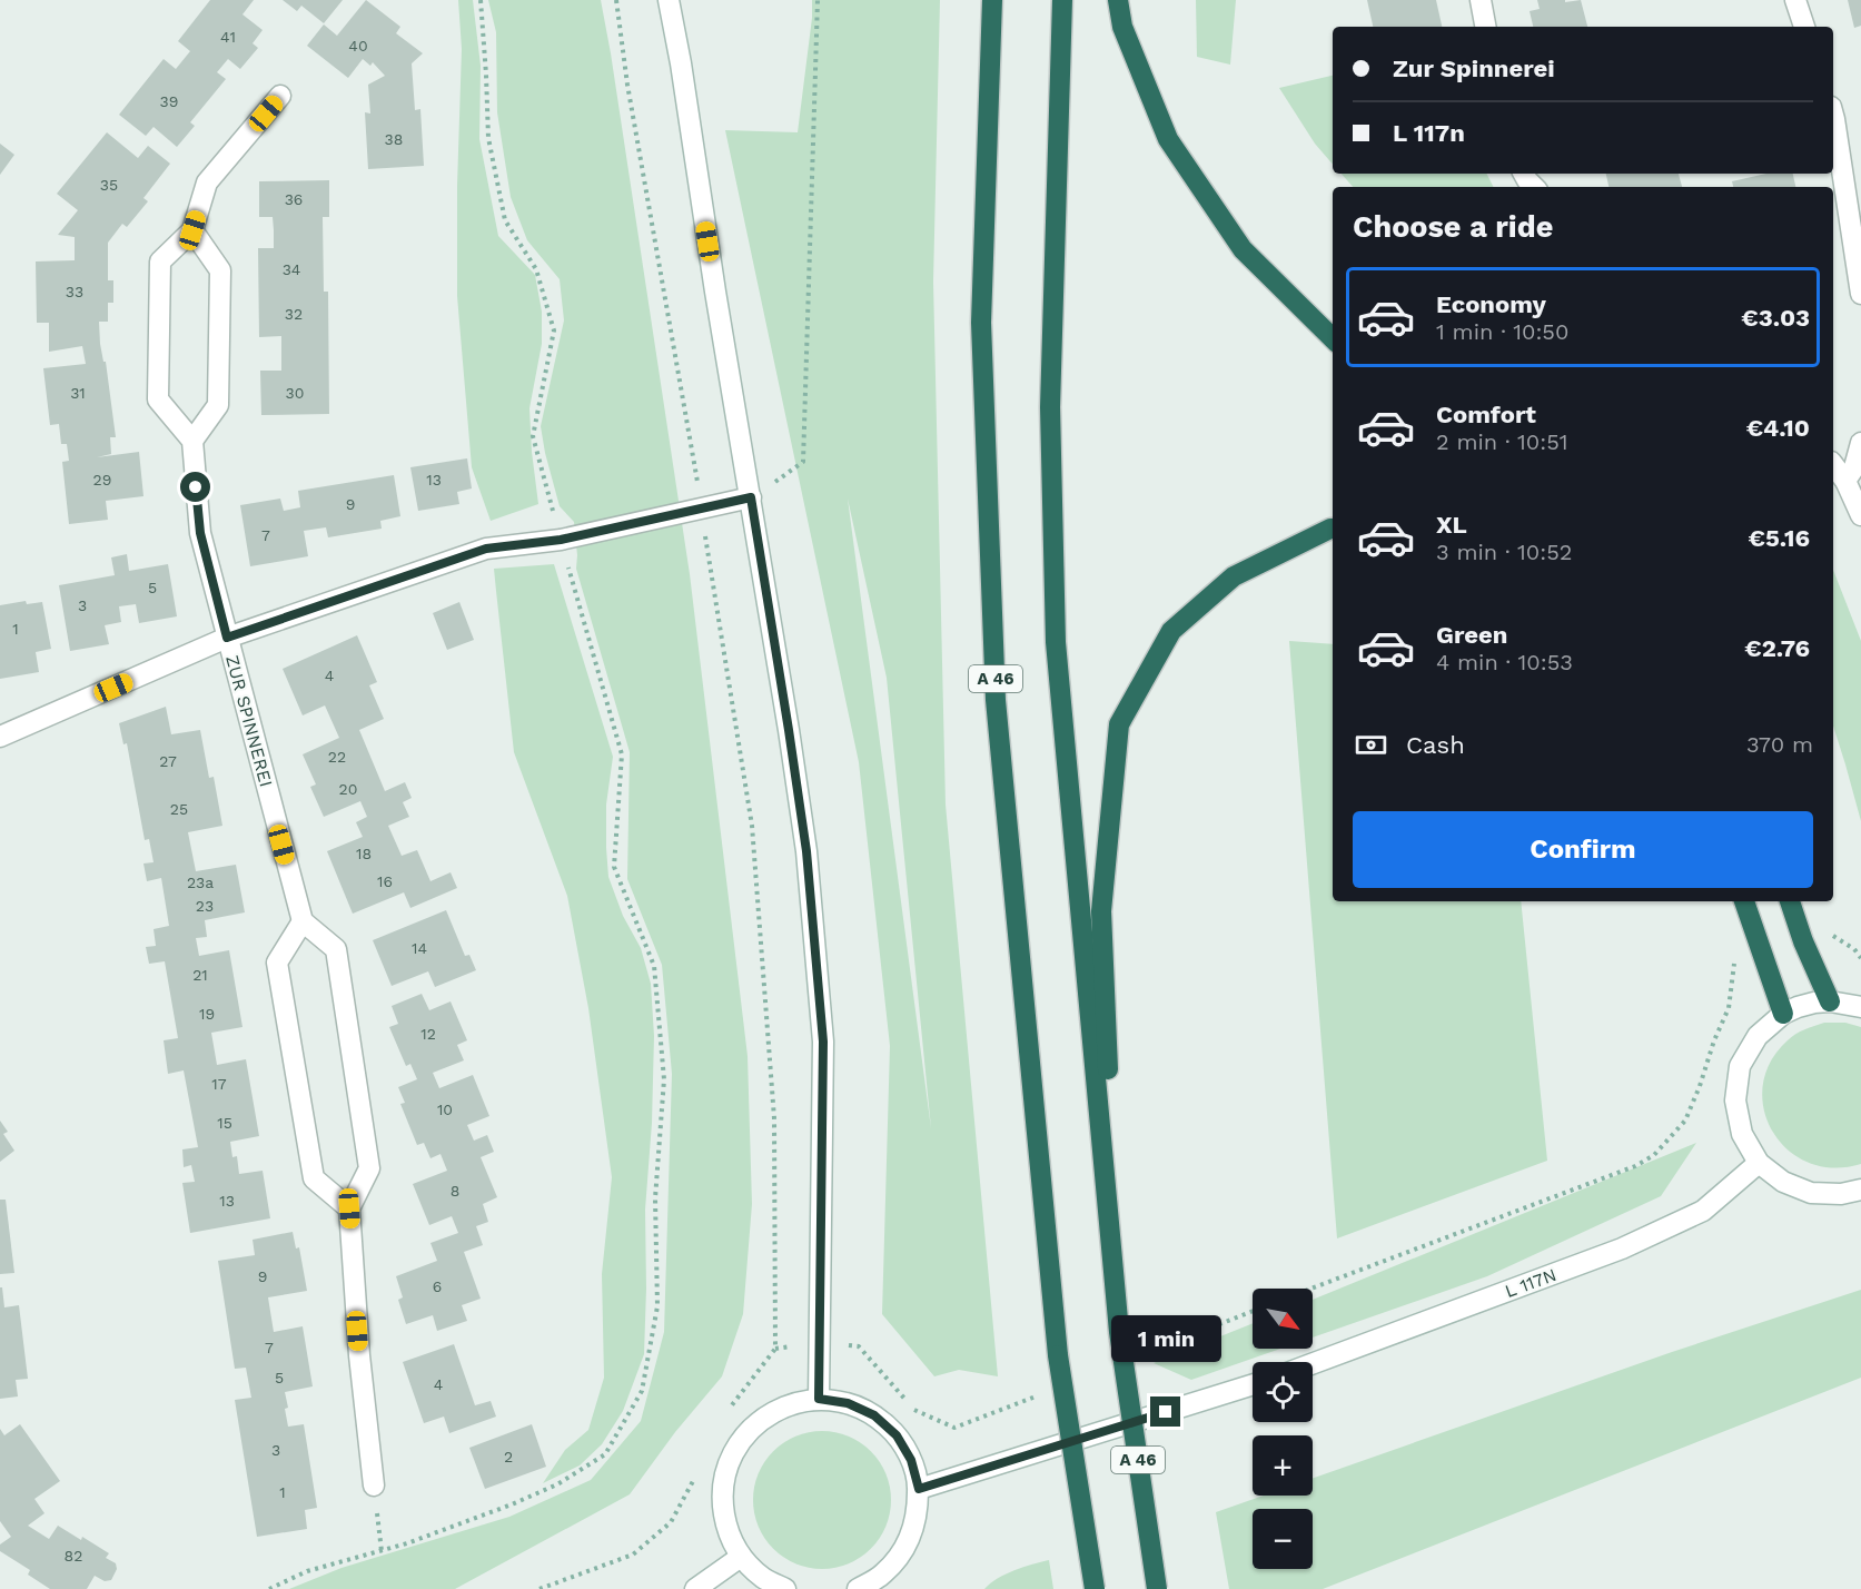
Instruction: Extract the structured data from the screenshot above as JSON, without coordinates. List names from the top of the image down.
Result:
{
  "streets": {
    "highway": ["A 46"],
    "main road": ["ZUR SPINNEREI", "L 117N"]
  },
  "house_numbers": [
    "41",
    "40",
    "39",
    "38",
    "35",
    "36",
    "34",
    "33",
    "32",
    "31",
    "30",
    "29",
    "13",
    "9",
    "7",
    "5",
    "3",
    "1",
    "4",
    "22",
    "27",
    "20",
    "25",
    "18",
    "16",
    "23a",
    "23",
    "14",
    "21",
    "19",
    "12",
    "17",
    "10",
    "15",
    "8",
    "13",
    "9",
    "6",
    "7",
    "5",
    "4",
    "3",
    "2",
    "1",
    "82"
  ],
  "north": "bottom right",
  "page": {
    "banner": ["Zur Spinnerei", "L 117n"],
    "heading": "Choose a ride",
    "list": [
      {
        "name": "Economy",
        "note": "1 min · 10:50",
        "value": "€3.03"
      },
      {
        "name": "Comfort",
        "note": "2 min · 10:51",
        "value": "€4.10"
      },
      {
        "name": "XL",
        "note": "3 min · 10:52",
        "value": "€5.16"
      },
      {
        "name": "Green",
        "note": "4 min · 10:53",
        "value": "€2.76"
      }
    ],
    "pay": ["Cash", "370 m"],
    "buttons": "Confirm",
    "map_buttons": ["+", "−"],
    "bubble": "1 min"
  }
}
